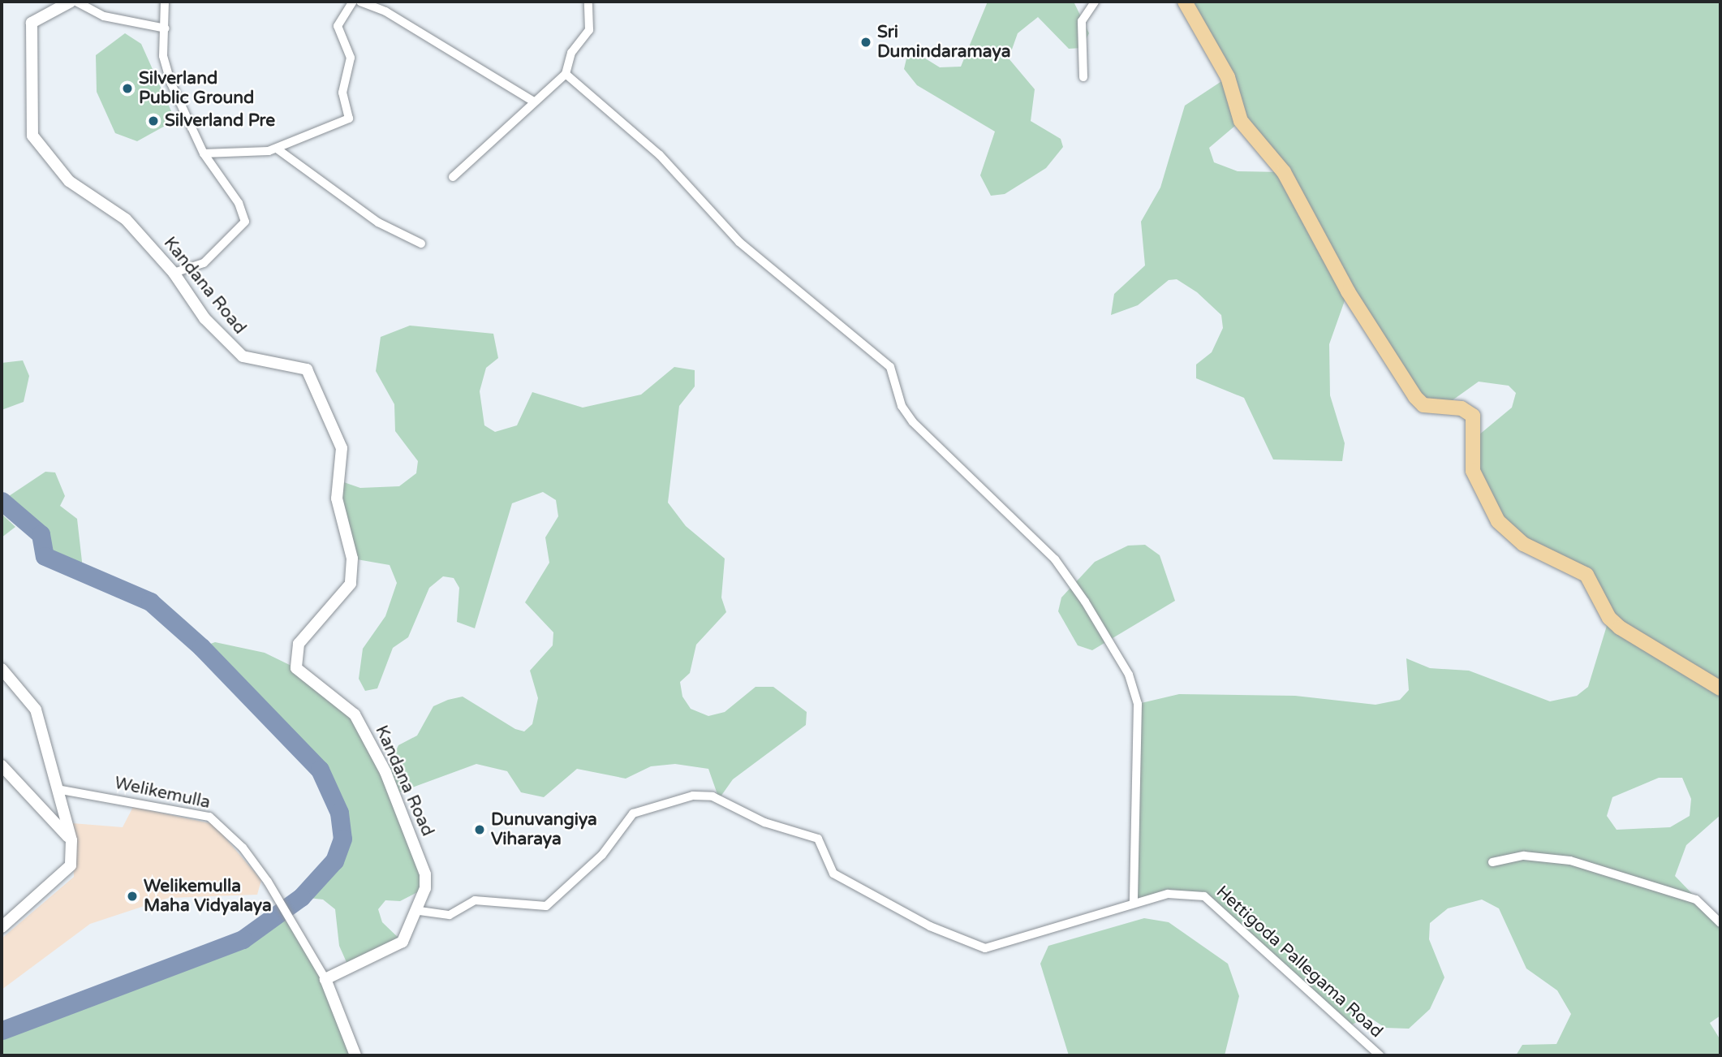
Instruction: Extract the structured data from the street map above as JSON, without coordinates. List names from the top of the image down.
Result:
{
  "streets": {
    "street": ["Kandana Road", "Welikemulla", "Hettigoda Pallegama Road"]
  },
  "crossings": [
    ["Kandana Road", "Welikemulla"],
    ["Kandana Road", "Hettigoda Pallegama Road"]
  ],
  "places": [
    "Sri Dumindaramaya",
    "Silverland Public Ground",
    "Silverland Pre",
    "Dunuvangiya Viharaya",
    "Welikemulla Maha Vidyalaya"
  ]
}
